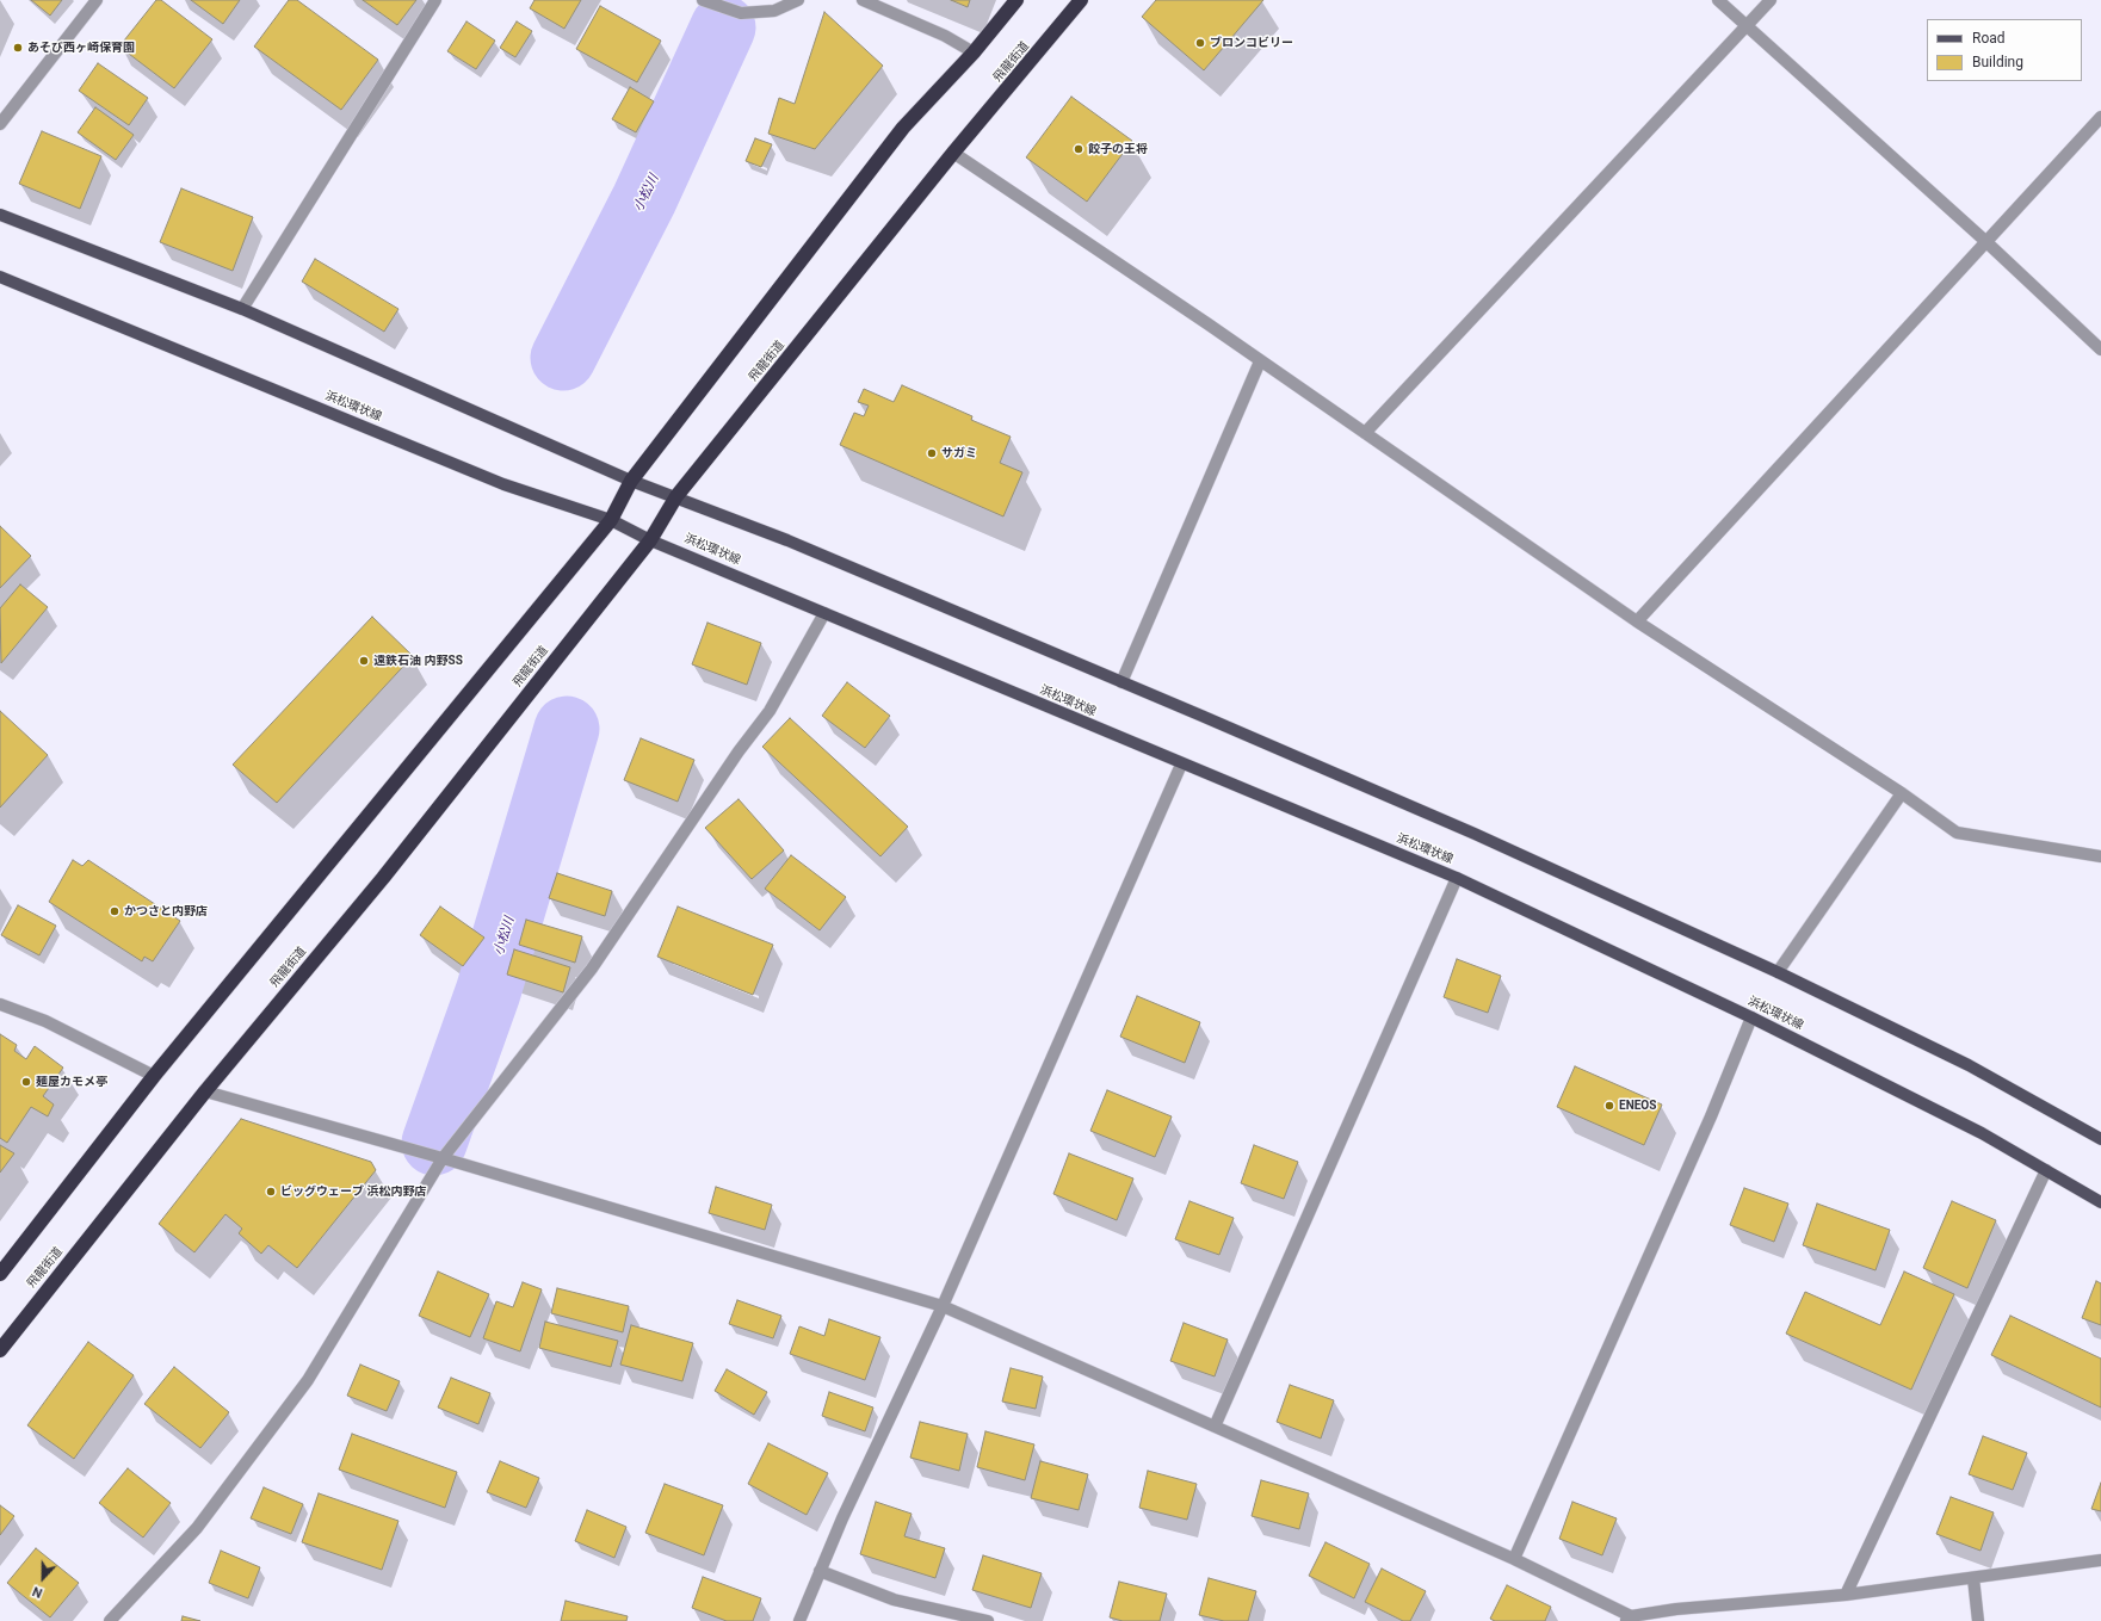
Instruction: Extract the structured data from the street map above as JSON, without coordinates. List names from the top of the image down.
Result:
{
  "streets": {
    "highway": ["飛龍街道"],
    "main road": ["浜松環状線"]
  },
  "crossings": [
    ["飛龍街道", "浜松環状線"]
  ],
  "water": ["小松川"],
  "places": [
    "ブロンコビリー",
    "あそび西ヶ崎保育園",
    "餃子の王将",
    "サガミ",
    "遠鉄石油 内野SS",
    "かつさと内野店",
    "麺屋カモメ亭",
    "ENEOS",
    "ビッグウェーブ 浜松内野店"
  ],
  "legend": ["Road", "Building"],
  "north": "bottom"
}
